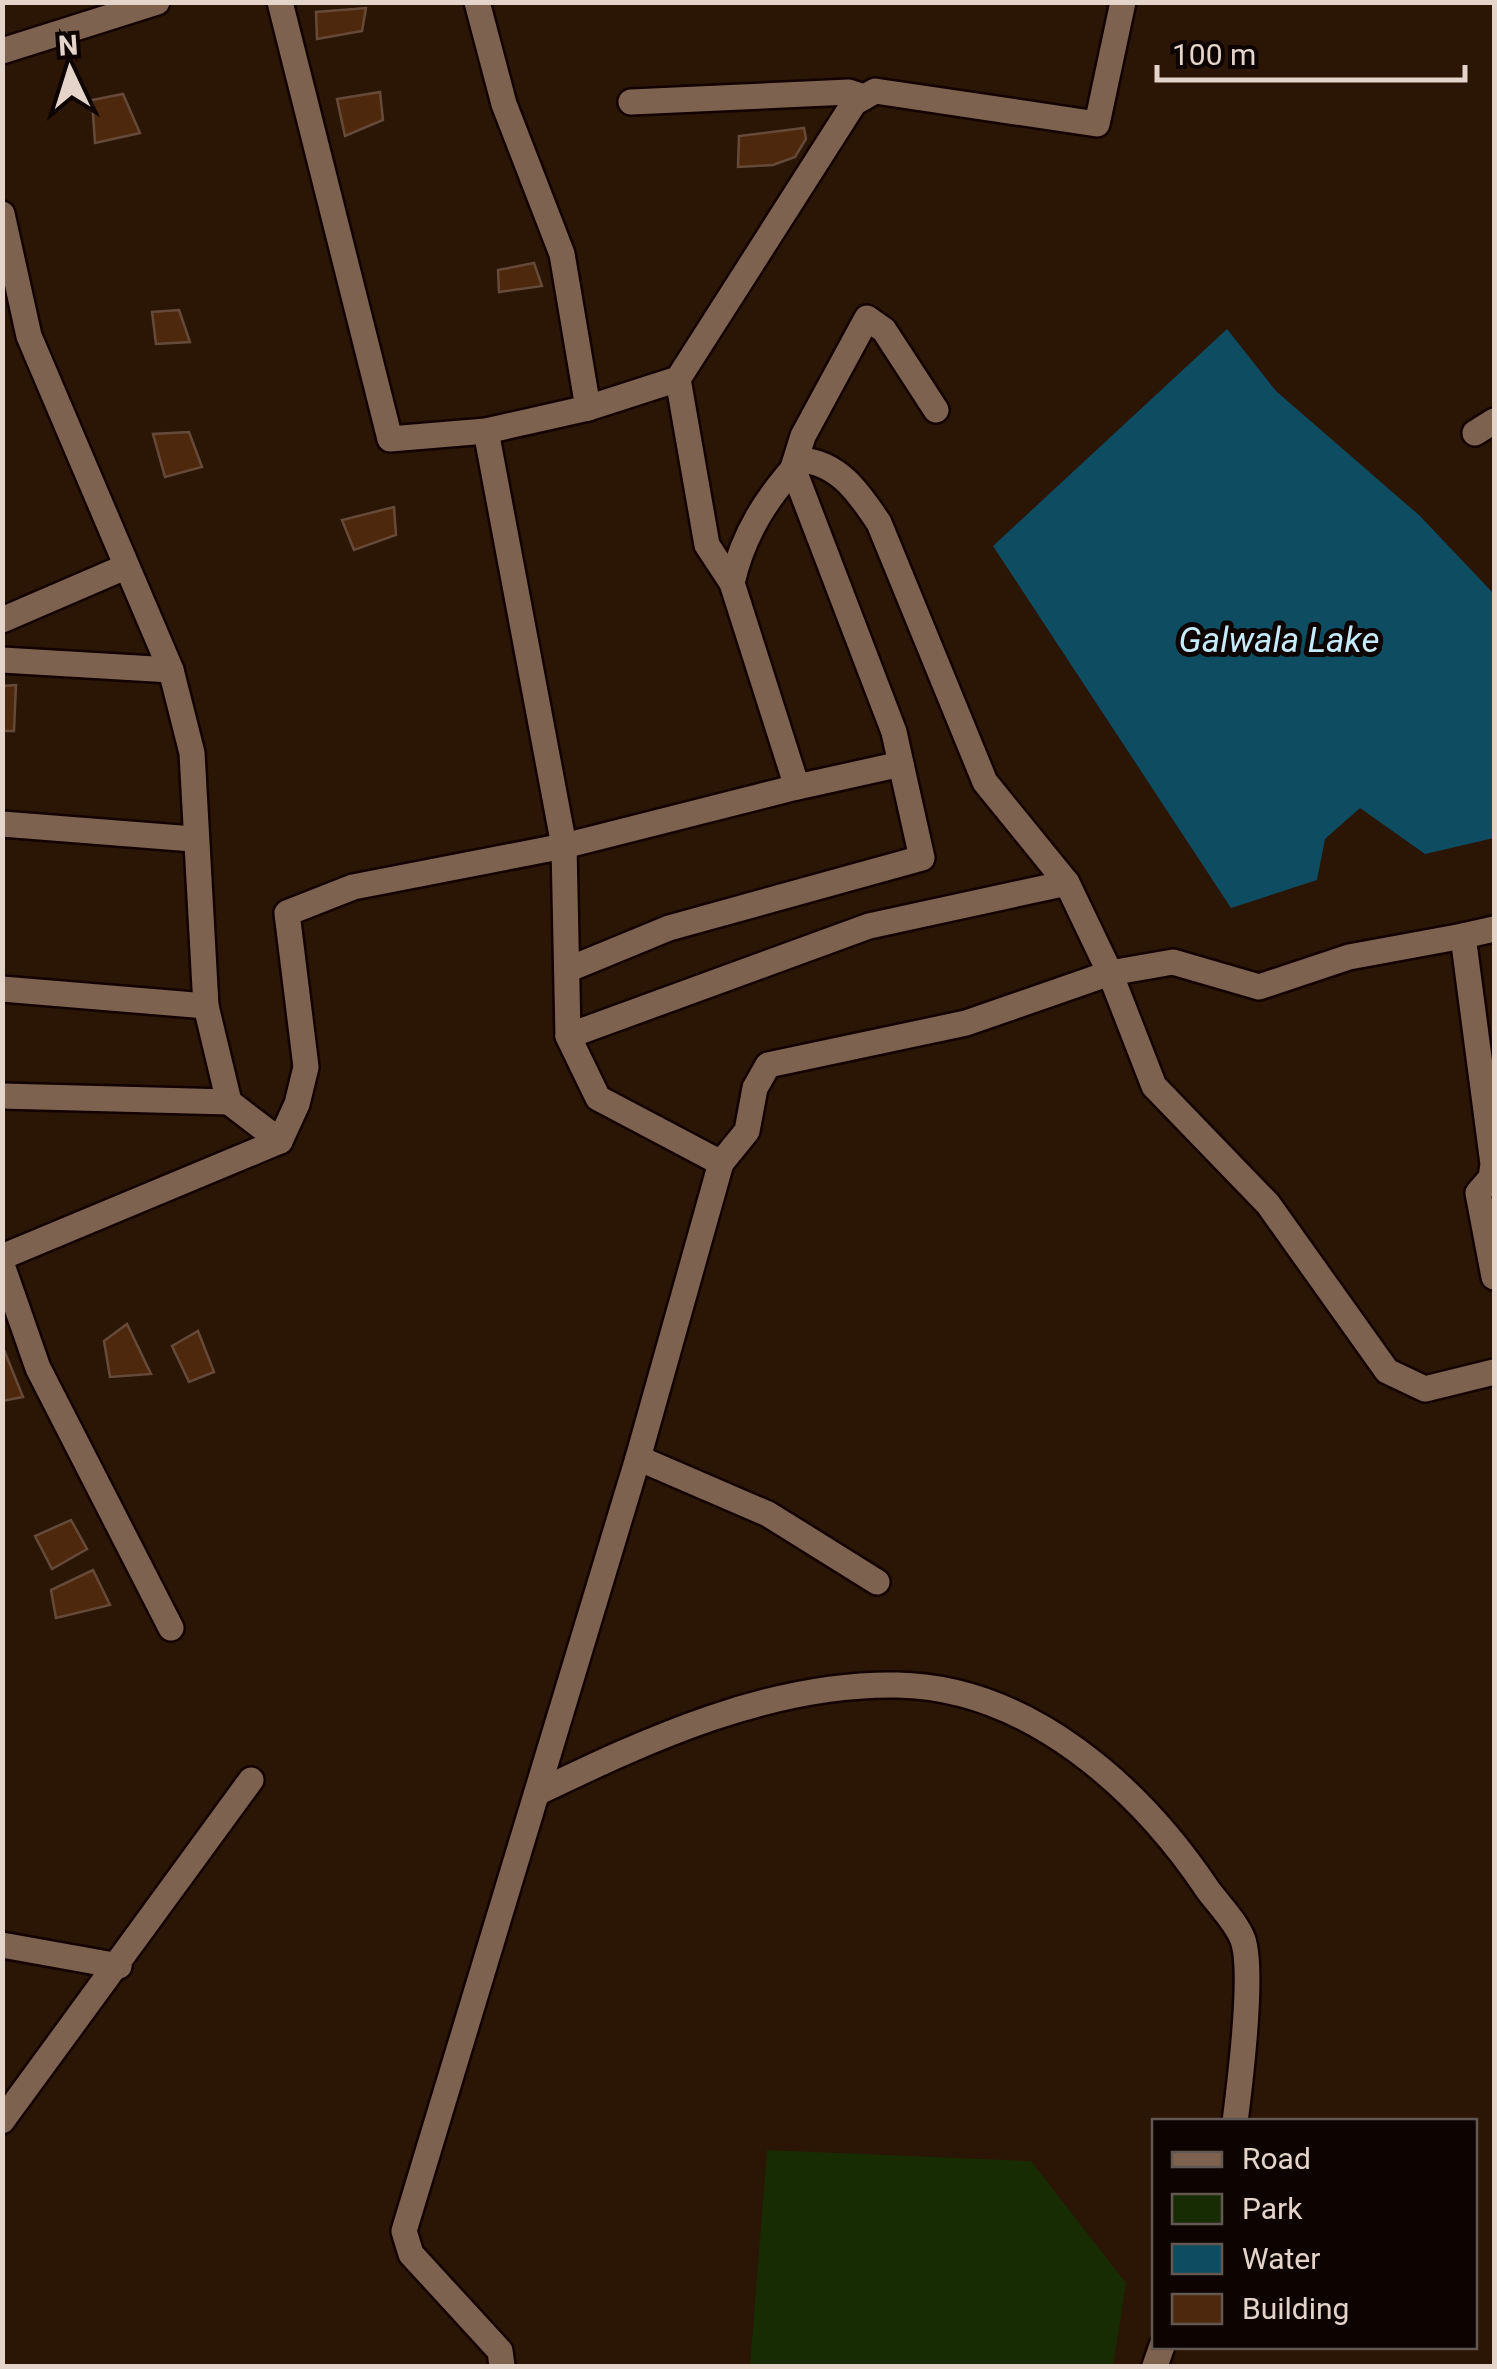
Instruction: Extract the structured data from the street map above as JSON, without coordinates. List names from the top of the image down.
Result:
{
  "water": ["Galwala Lake"],
  "legend": [
    "Road",
    "Park",
    "Water",
    "Building"
  ],
  "scale_bar": "100 m",
  "north": "top"
}
